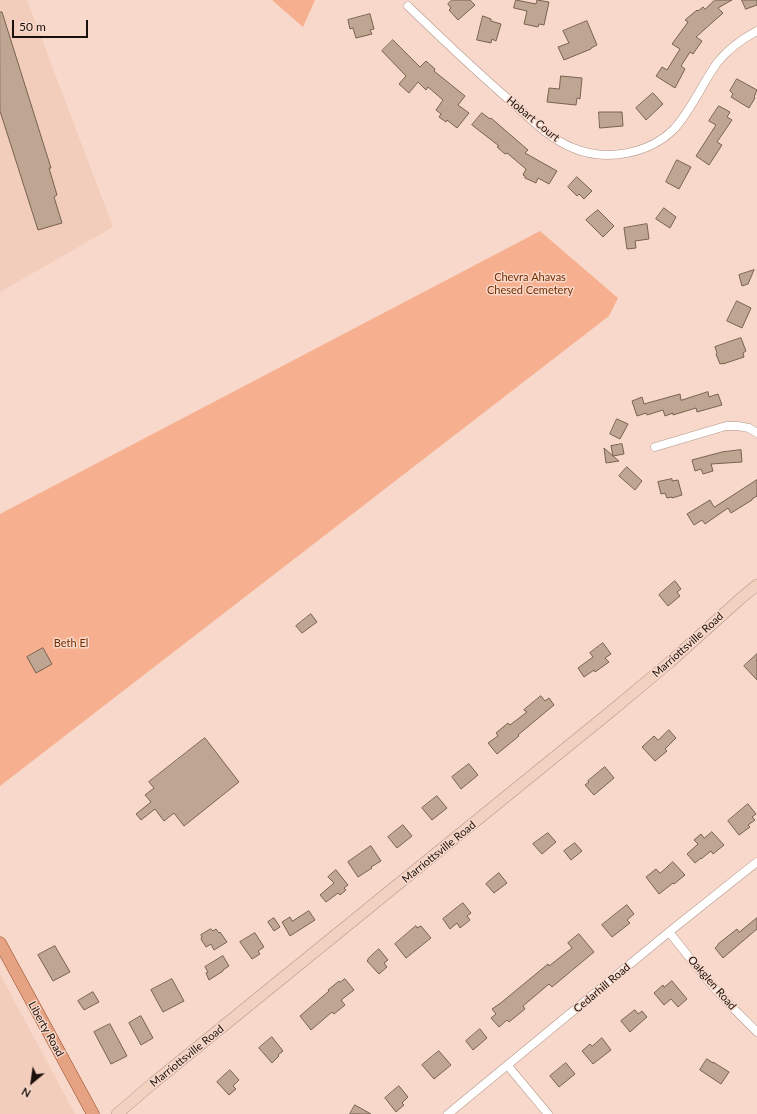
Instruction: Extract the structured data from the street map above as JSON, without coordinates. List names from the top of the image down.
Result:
{
  "streets": {
    "main road": ["Marriottsville Road", "Liberty Road"],
    "street": ["Hobart Court", "Oakglen Road", "Cedarhill Road"]
  },
  "crossings": [
    ["Oakglen Road", "Cedarhill Road"]
  ],
  "parks": ["Chevra Ahavas Chesed Cemetery", "Beth El"],
  "scale_bar": "50 m",
  "north": "bottom left"
}
